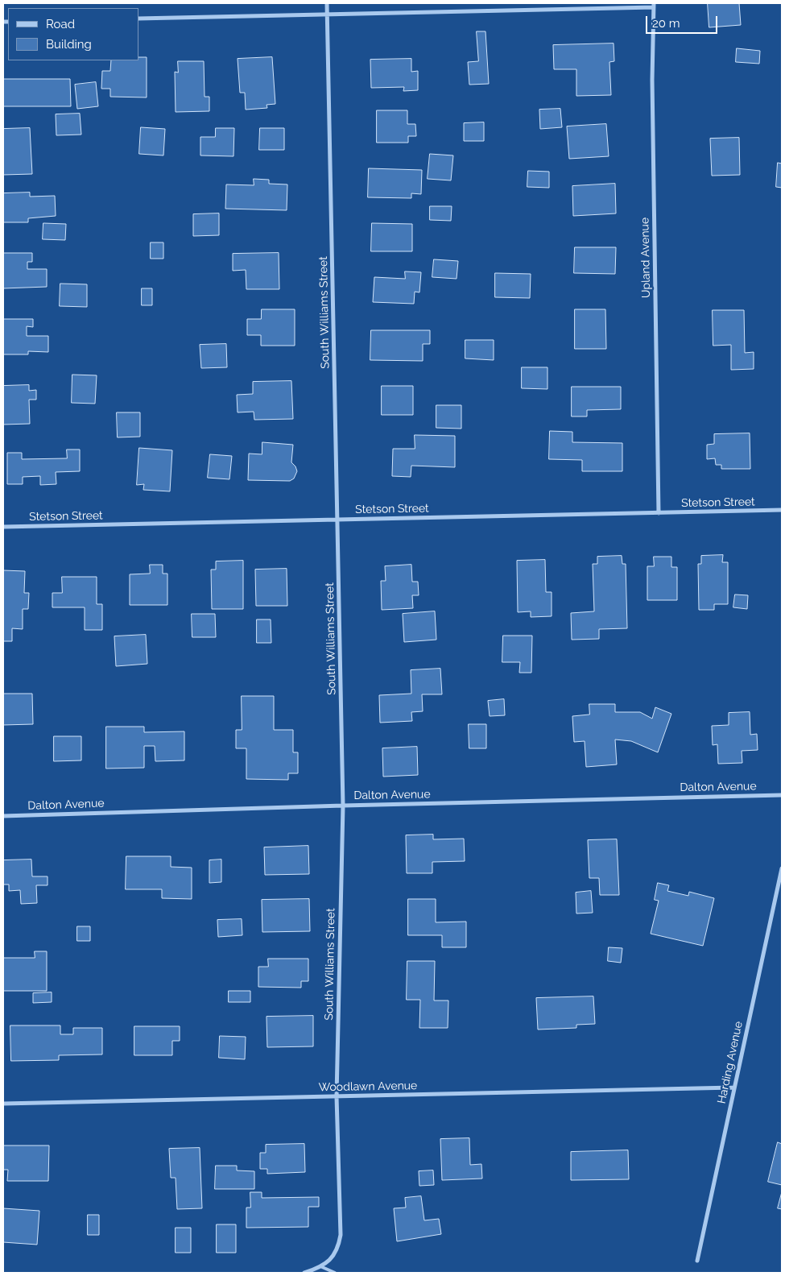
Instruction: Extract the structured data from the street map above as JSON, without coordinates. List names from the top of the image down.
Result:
{
  "streets": {
    "street": [
      "Upland Avenue",
      "South Williams Street",
      "Stetson Street",
      "Dalton Avenue",
      "Harding Avenue",
      "Woodlawn Avenue"
    ]
  },
  "crossings": [
    ["Upland Avenue", "Stetson Street"],
    ["South Williams Street", "Stetson Street"],
    ["South Williams Street", "Dalton Avenue"],
    ["South Williams Street", "Woodlawn Avenue"],
    ["Harding Avenue", "Woodlawn Avenue"]
  ],
  "legend": ["Road", "Building"],
  "scale_bar": "20 m"
}
